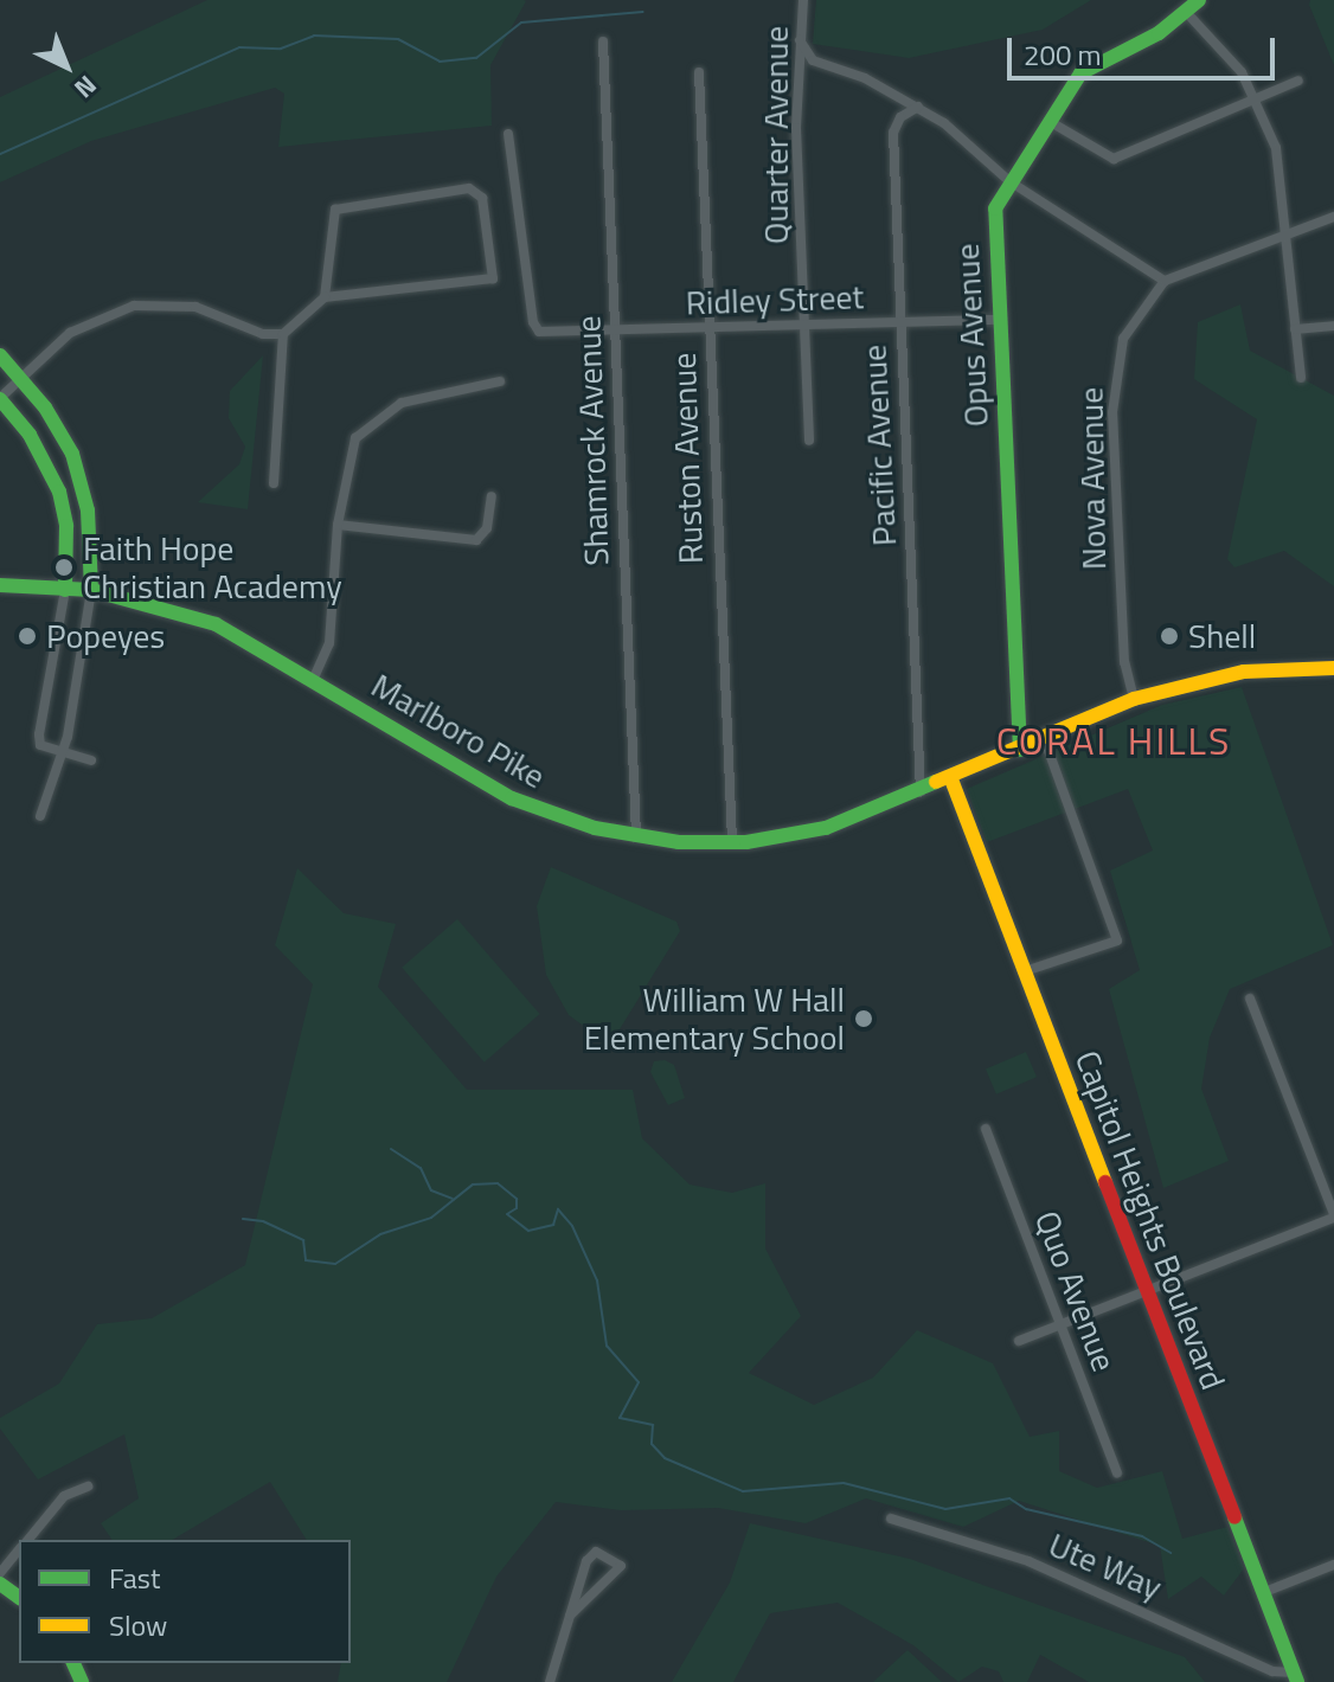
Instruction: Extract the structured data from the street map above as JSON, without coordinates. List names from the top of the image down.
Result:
{
  "streets": {
    "street": [
      "Quarter Avenue",
      "Ridley Street",
      "Opus Avenue",
      "Shamrock Avenue",
      "Pacific Avenue",
      "Ruston Avenue",
      "Nova Avenue",
      "Marlboro Pike",
      "Capitol Heights Boulevard",
      "Quo Avenue",
      "Ute Way"
    ]
  },
  "crossings": [
    ["Quarter Avenue", "Ridley Street"],
    ["Ridley Street", "Opus Avenue"],
    ["Ridley Street", "Shamrock Avenue"],
    ["Ridley Street", "Pacific Avenue"],
    ["Ridley Street", "Ruston Avenue"],
    ["Opus Avenue", "Marlboro Pike"],
    ["Shamrock Avenue", "Marlboro Pike"],
    ["Pacific Avenue", "Marlboro Pike"],
    ["Ruston Avenue", "Marlboro Pike"],
    ["Nova Avenue", "Marlboro Pike"],
    ["Marlboro Pike", "Capitol Heights Boulevard"],
    ["Capitol Heights Boulevard", "Ute Way"]
  ],
  "districts": ["CORAL HILLS"],
  "places": [
    "Faith Hope Christian Academy",
    "Popeyes",
    "Shell",
    "William W Hall Elementary School"
  ],
  "legend": ["Fast", "Slow"],
  "scale_bar": "200 m",
  "north": "bottom right"
}
